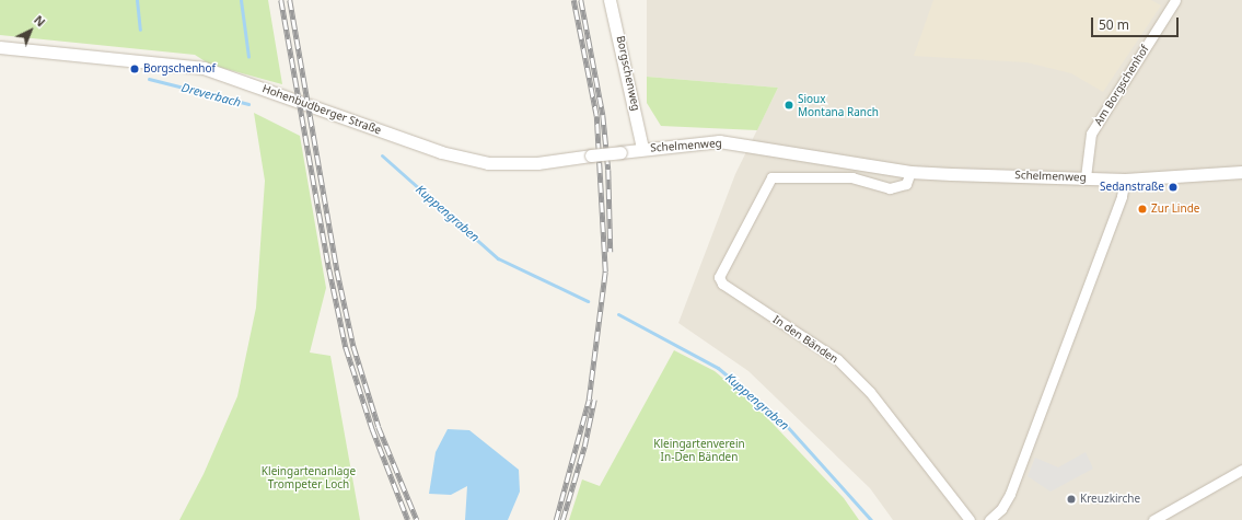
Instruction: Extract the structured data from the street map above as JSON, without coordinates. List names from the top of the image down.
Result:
{
  "streets": {
    "street": [
      "Borgschenweg",
      "Am Borgschenhof",
      "Hohenbudberger Straße",
      "Schelmenweg",
      "In den Bänden"
    ]
  },
  "crossings": [
    ["Borgschenweg", "Hohenbudberger Straße"],
    ["Borgschenweg", "Schelmenweg"],
    ["Am Borgschenhof", "Schelmenweg"],
    ["Hohenbudberger Straße", "Schelmenweg"],
    ["Schelmenweg", "In den Bänden"]
  ],
  "water": ["Dreverbach", "Kuppengraben"],
  "parks": ["Kleingartenverein In-Den Bänden", "Kleingartenanlage Trompeter Loch"],
  "places": [
    "Borgschenhof",
    "Sioux Montana Ranch",
    "Sedanstraße",
    "Zur Linde",
    "Kreuzkirche"
  ],
  "scale_bar": "50 m",
  "north": "top right"
}
